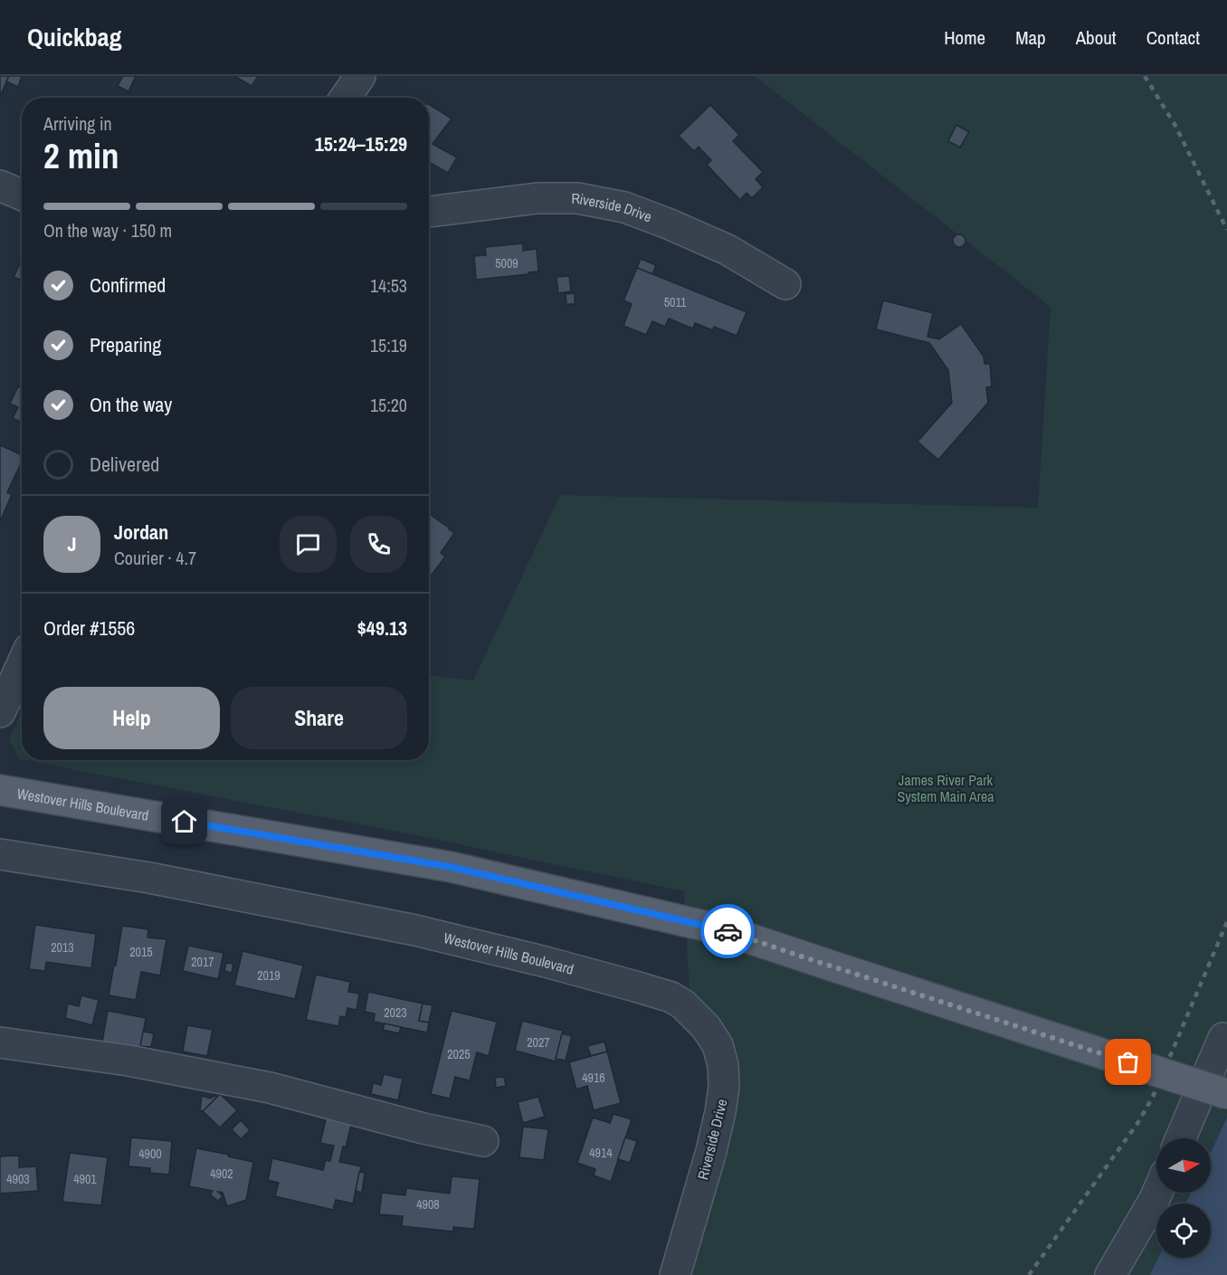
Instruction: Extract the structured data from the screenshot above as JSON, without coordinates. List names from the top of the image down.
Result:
{
  "streets": {
    "main road": ["Westover Hills Boulevard"],
    "street": ["Riverside Drive"]
  },
  "crossings": [
    ["Riverside Drive", "Westover Hills Boulevard"]
  ],
  "parks": ["James River Park System Main Area"],
  "house_numbers": [
    "5009",
    "5011",
    "2013",
    "2015",
    "2017",
    "2019",
    "2023",
    "2027",
    "2025",
    "4916",
    "4914",
    "4900",
    "4902",
    "4903",
    "4901",
    "4908"
  ],
  "north": "right",
  "page": {
    "header": "Quickbag",
    "nav": [
      "Home",
      "Map",
      "About",
      "Contact"
    ],
    "heading": ["2 min", "Arriving in", "15:24–15:29"],
    "panel": [
      "Jordan",
      "Courier · 4.7",
      "Order #1556",
      "$49.13"
    ],
    "bar": "On the way · 150 m",
    "list": [
      ["Confirmed", "14:53"],
      ["Preparing", "15:19"],
      ["On the way", "15:20"],
      "Delivered"
    ],
    "round": "J",
    "buttons": ["Help", "Share"]
  }
}
